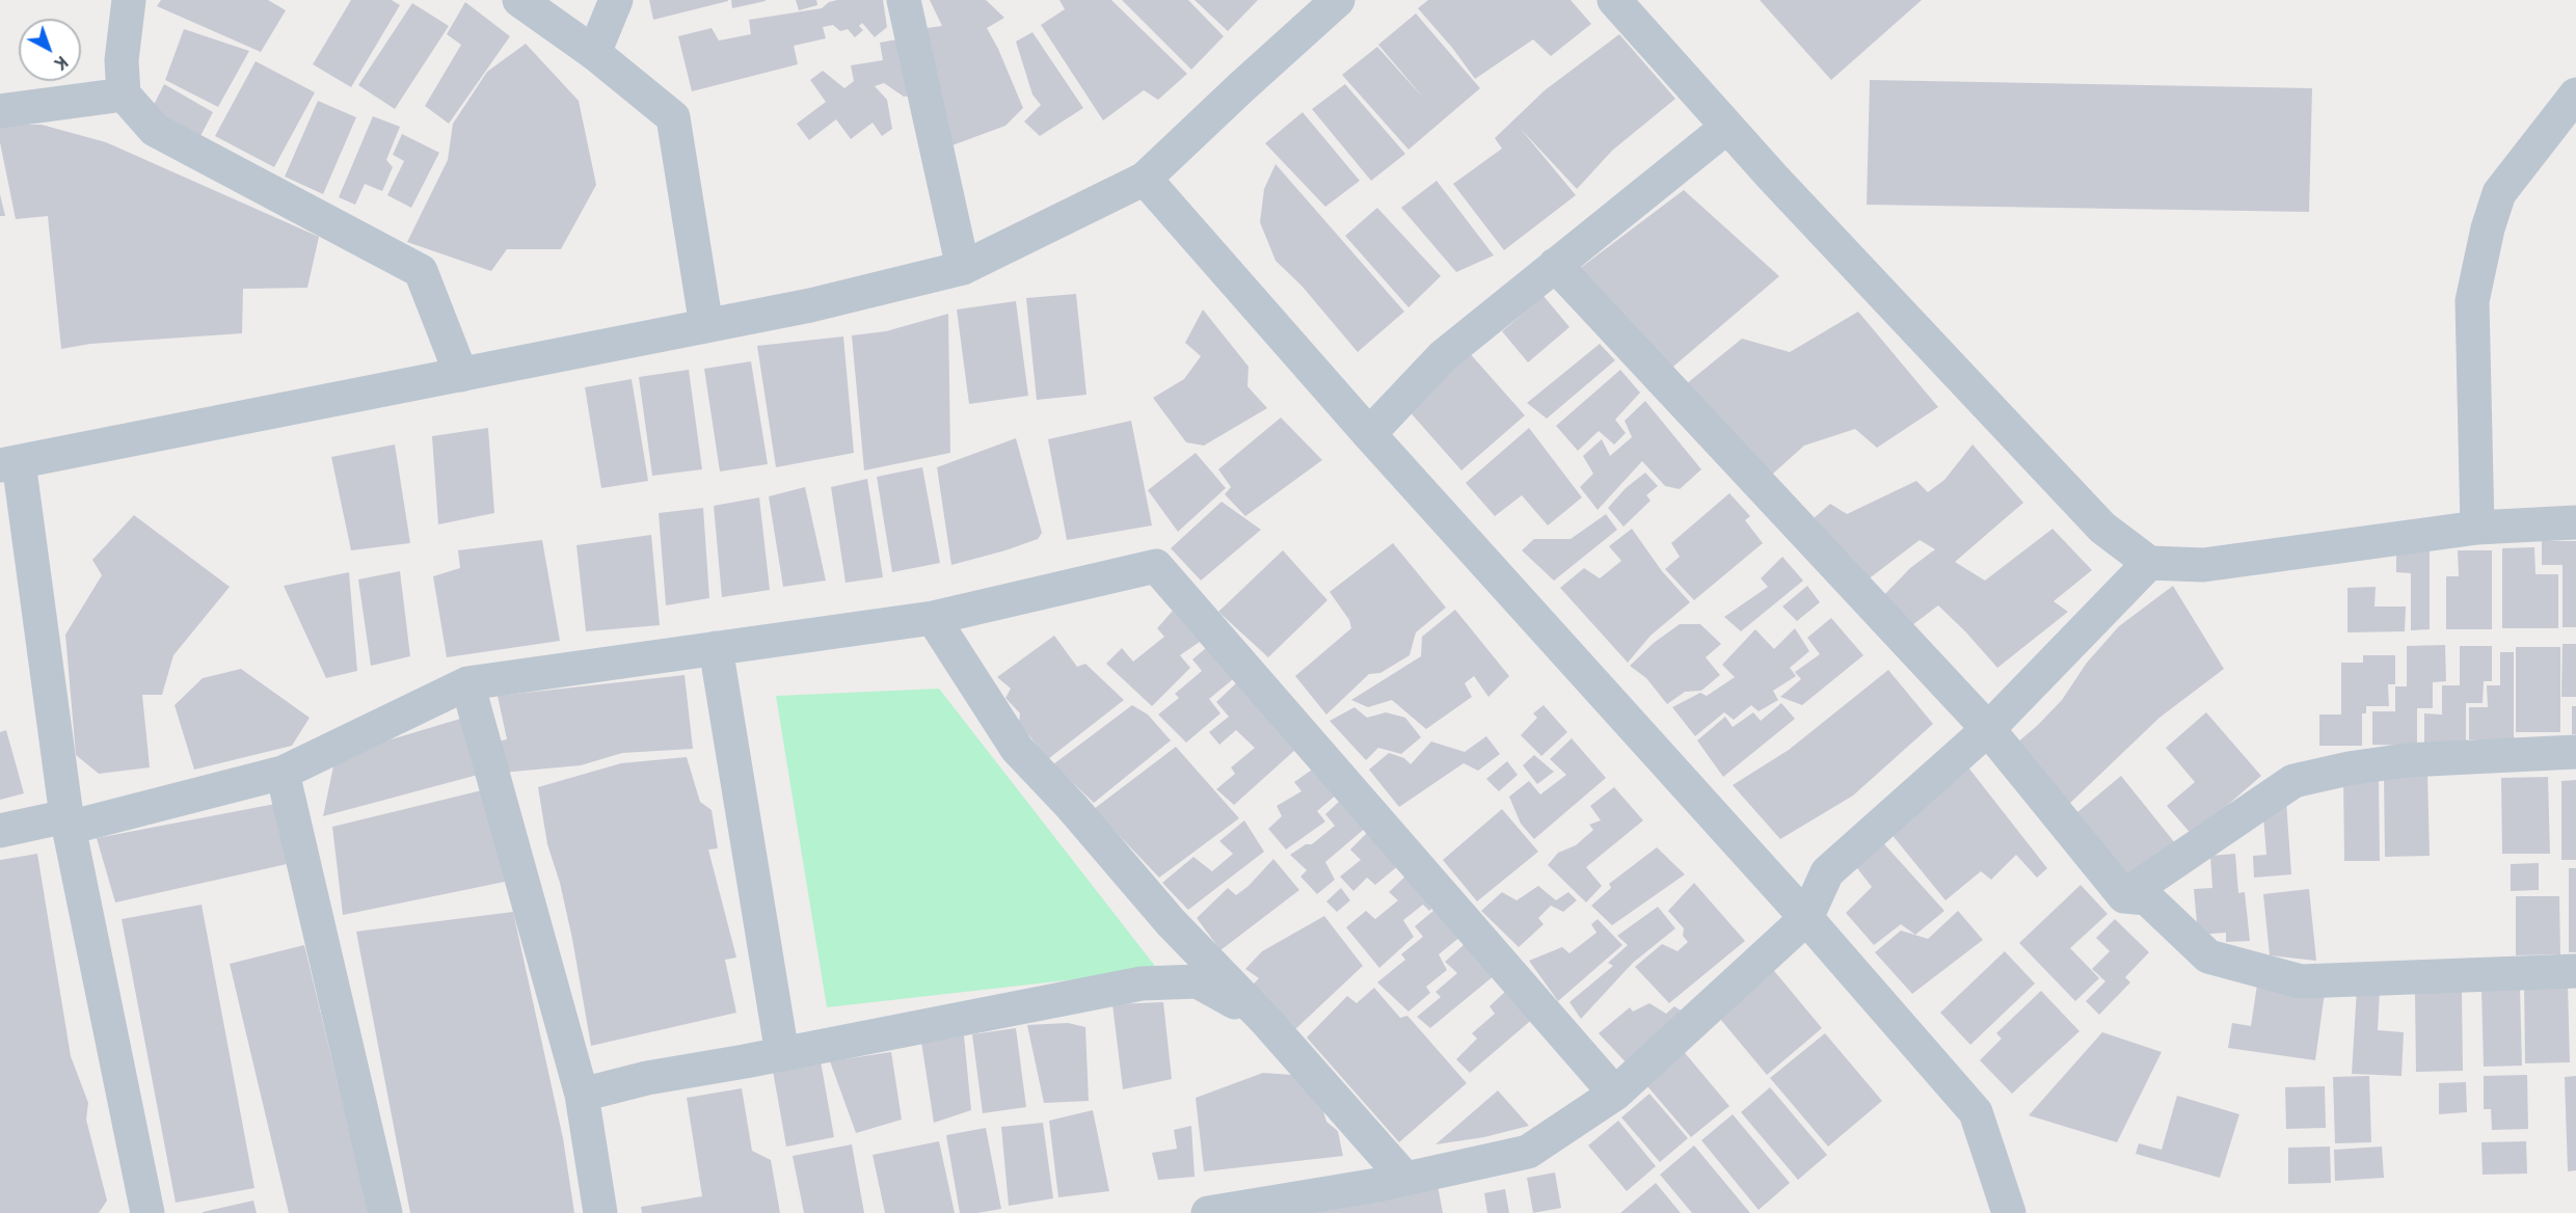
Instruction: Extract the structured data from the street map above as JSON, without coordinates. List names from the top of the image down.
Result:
{
  "north": "bottom right"
}
